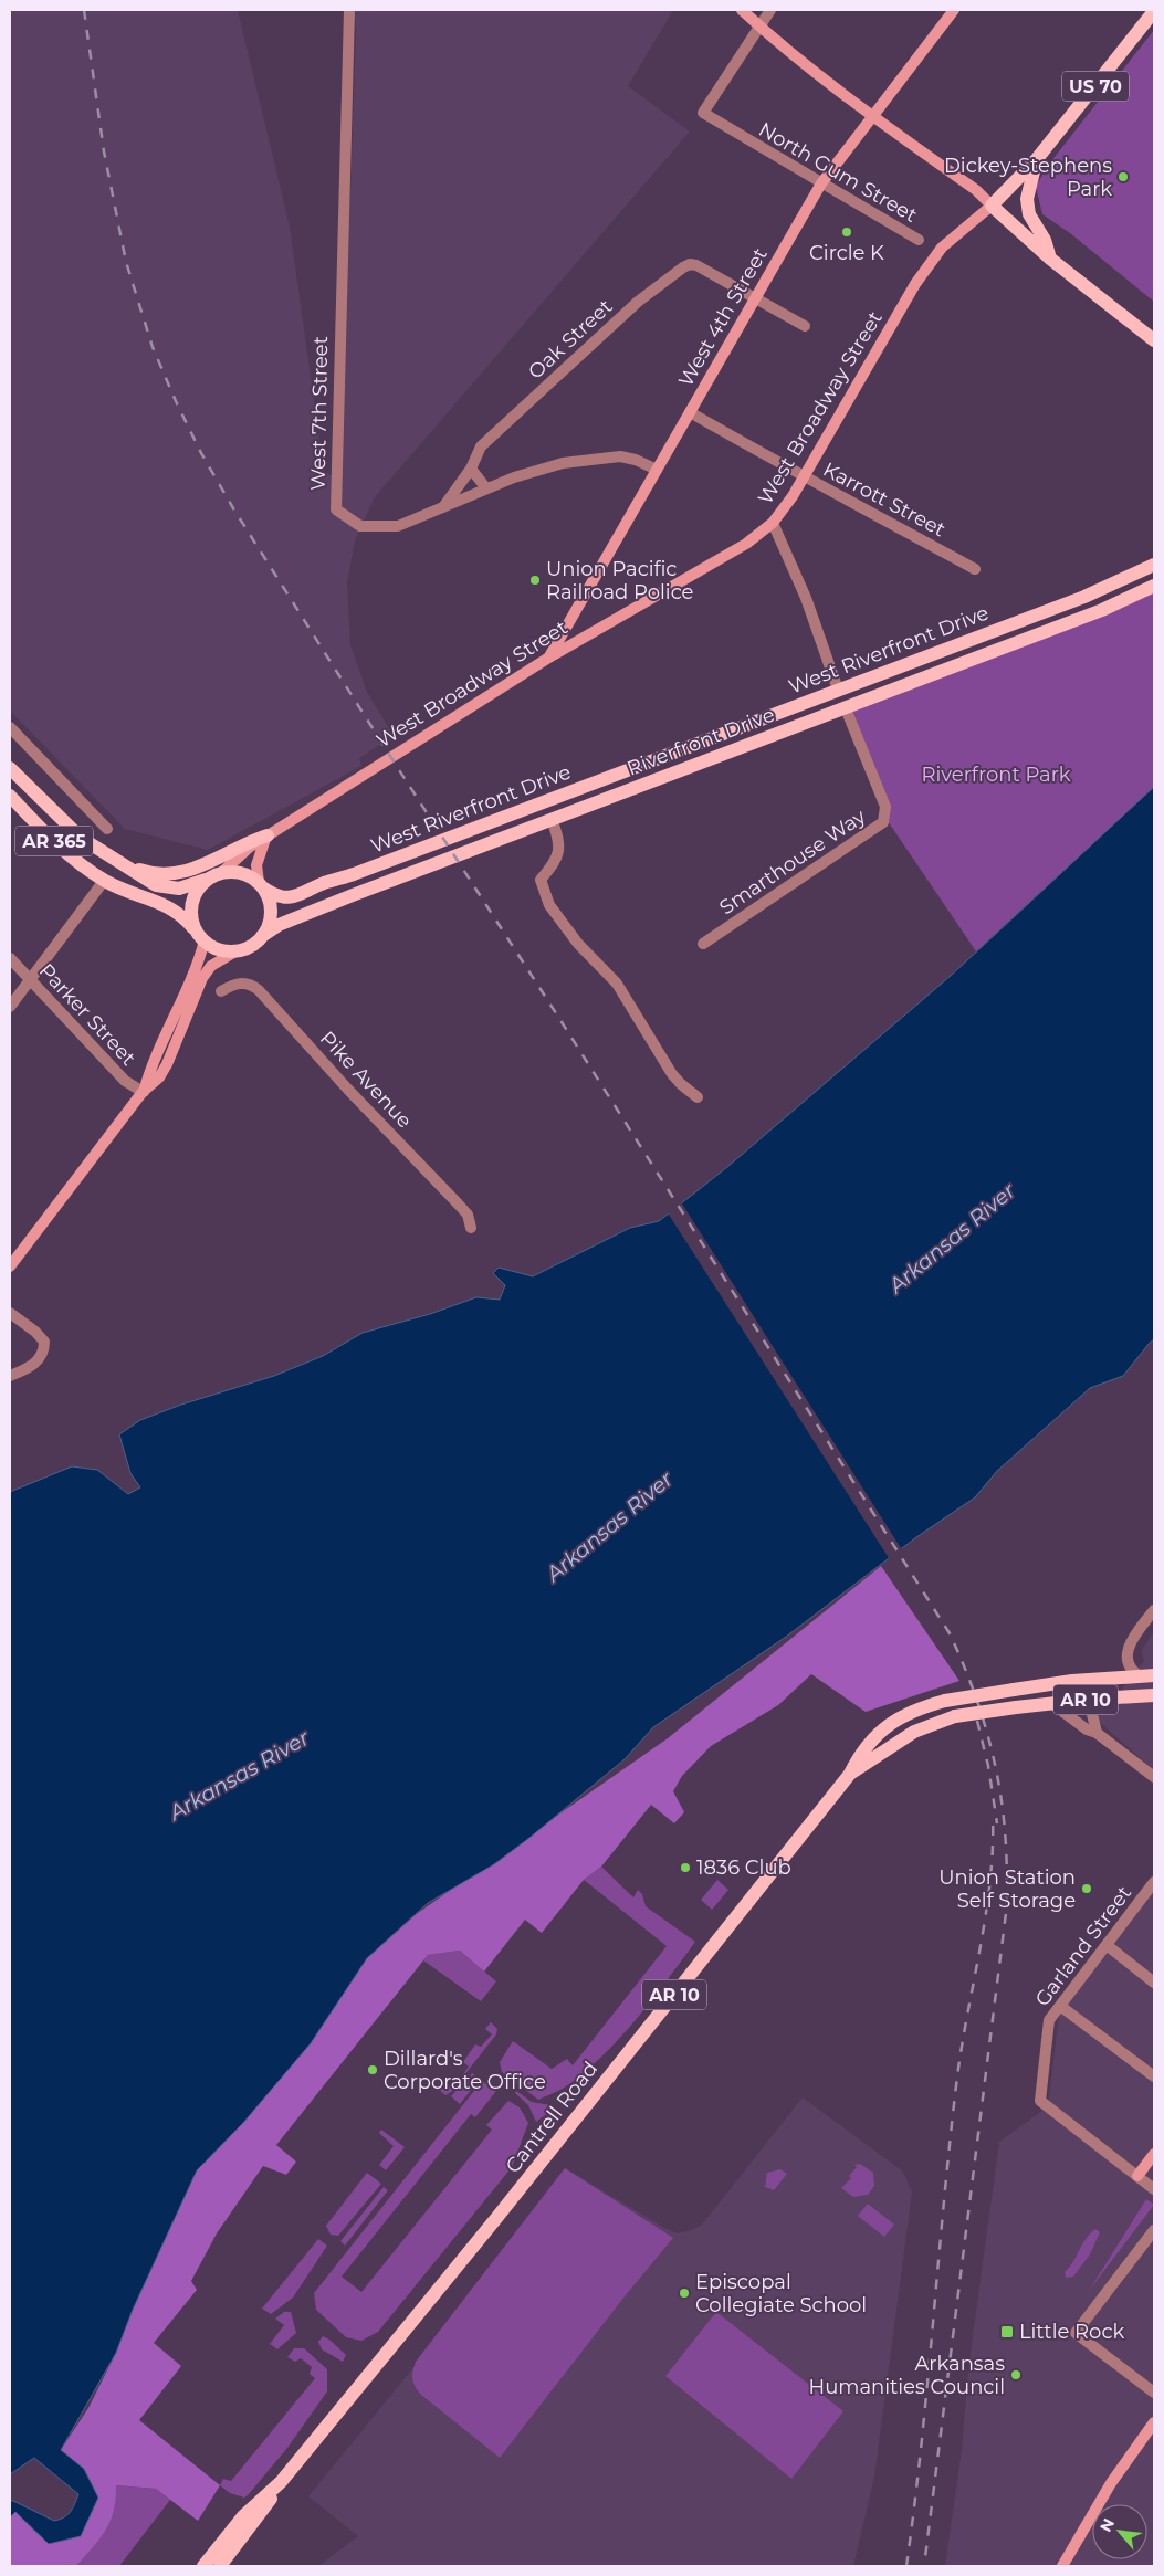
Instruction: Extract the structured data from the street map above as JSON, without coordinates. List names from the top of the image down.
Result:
{
  "streets": {
    "main road": [
      "US 70",
      "West Broadway Street",
      "West Riverfront Drive",
      "Riverfront Drive",
      "AR 365",
      "AR 10",
      "Cantrell Road"
    ],
    "street": [
      "North Gum Street",
      "West 4th Street",
      "Oak Street",
      "West 7th Street",
      "Karrott Street",
      "Smarthouse Way",
      "Parker Street",
      "Pike Avenue",
      "Garland Street"
    ]
  },
  "crossings": [
    ["US 70", "West Broadway Street"],
    ["North Gum Street", "West 4th Street"],
    ["West 4th Street", "Oak Street"],
    ["West 4th Street", "West Broadway Street"],
    ["West 4th Street", "Karrott Street"],
    ["Oak Street", "West 7th Street"],
    ["West Broadway Street", "Karrott Street"],
    ["West Broadway Street", "West Riverfront Drive"],
    ["West Broadway Street", "Riverfront Drive"],
    ["West Broadway Street", "AR 365"],
    ["West Riverfront Drive", "Riverfront Drive"],
    ["West Riverfront Drive", "AR 365"],
    ["Riverfront Drive", "AR 365"],
    ["Riverfront Drive", "Smarthouse Way"],
    ["AR 10", "Cantrell Road"]
  ],
  "water": ["Arkansas River"],
  "parks": ["Riverfront Park"],
  "places": {
    "other": [
      "Dickey-Stephens Park",
      "Circle K",
      "Union Pacific Railroad Police",
      "1836 Club",
      "Union Station Self Storage",
      "Dillard's Corporate Office",
      "Episcopal Collegiate School",
      "Arkansas Humanities Council"
    ],
    "transit": ["Little Rock"]
  },
  "north": "top left"
}
